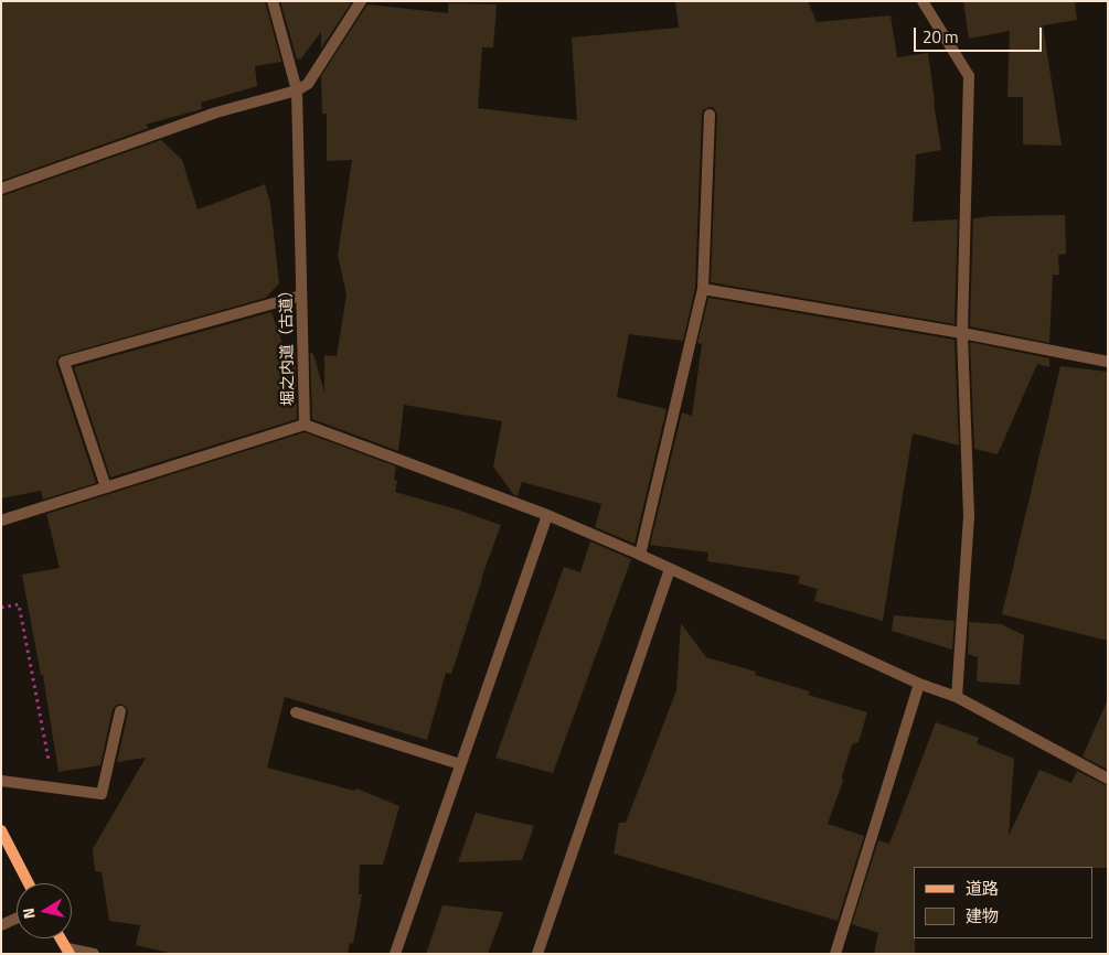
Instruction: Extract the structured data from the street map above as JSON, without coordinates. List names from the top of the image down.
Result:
{
  "streets": {
    "street": ["堀之内道（古道）"]
  },
  "legend": ["道路", "建物"],
  "scale_bar": "20 m",
  "north": "left"
}
